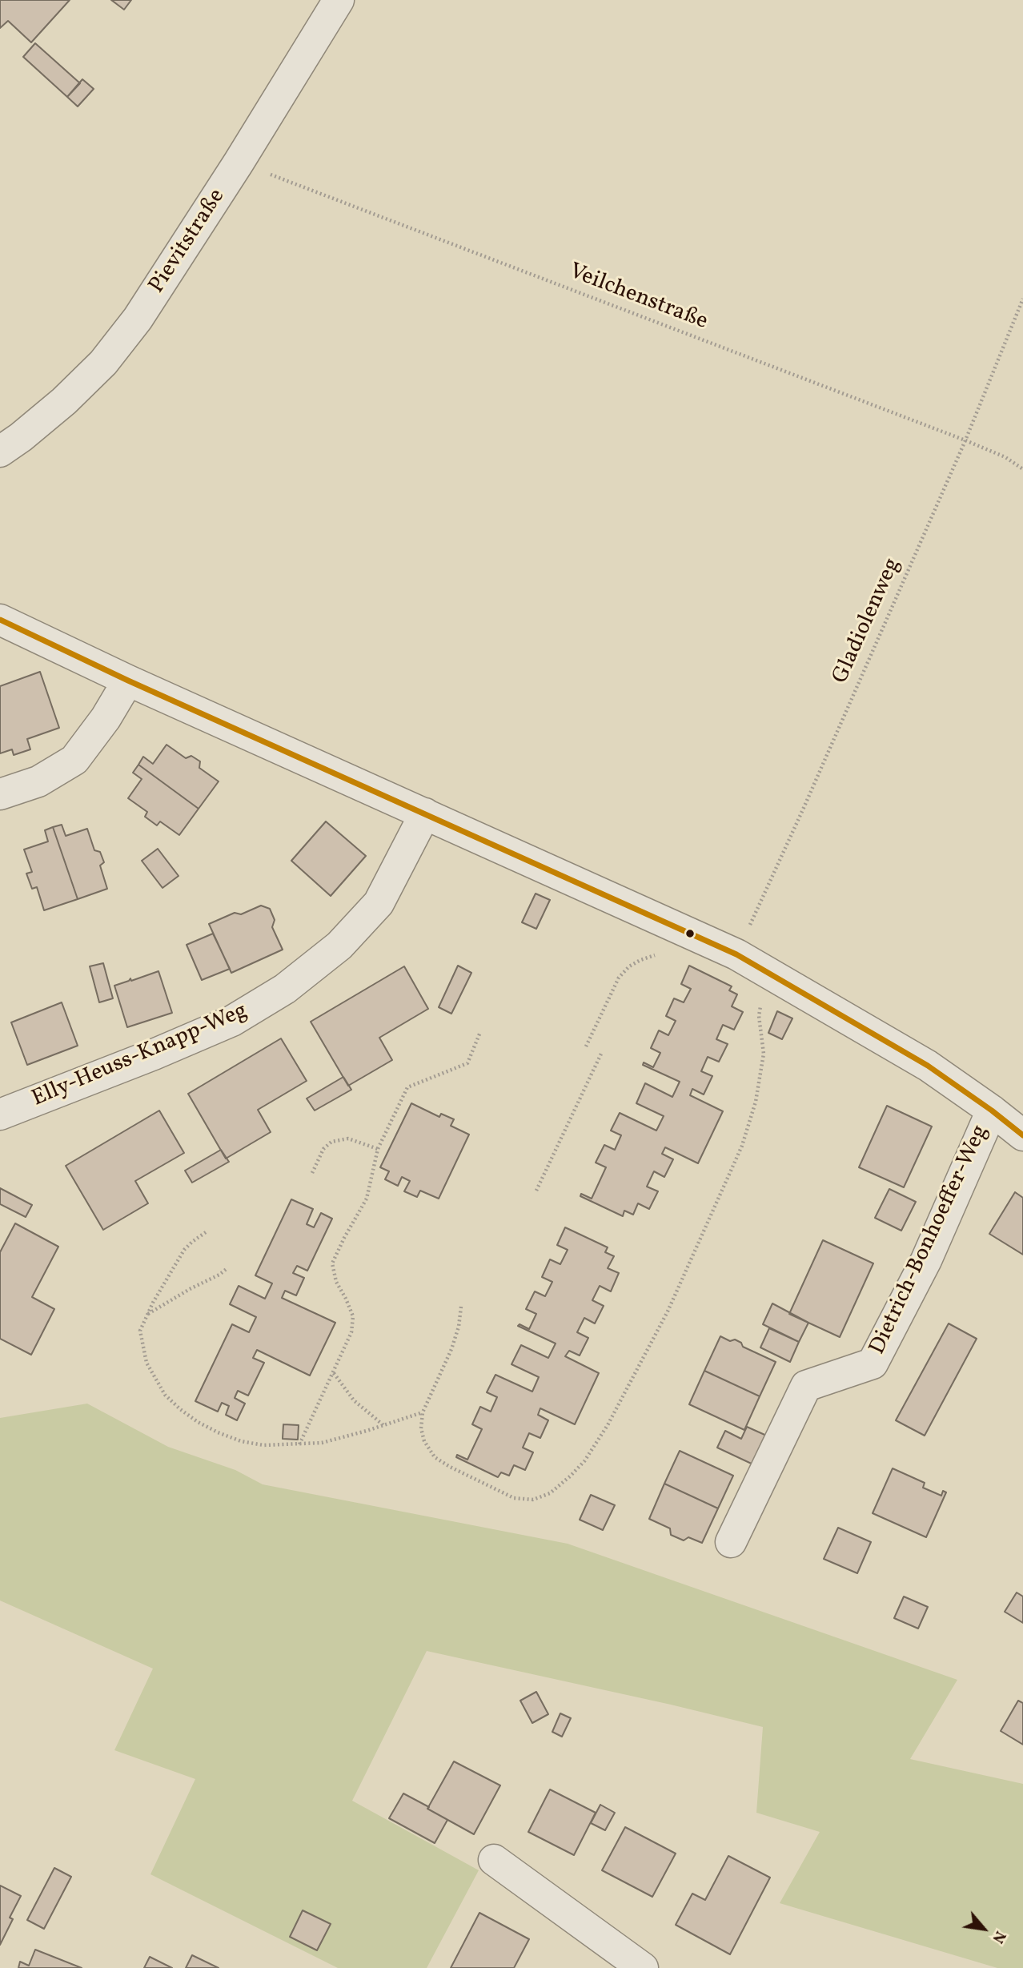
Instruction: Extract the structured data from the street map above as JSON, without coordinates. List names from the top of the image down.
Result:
{
  "streets": {
    "street": ["Pievitstraße", "Elly-Heuss-Knapp-Weg", "Dietrich-Bonhoeffer-Weg"],
    "path": ["Veilchenstraße", "Gladiolenweg"]
  },
  "crossings": [
    ["Pievitstraße", "Veilchenstraße"],
    ["Veilchenstraße", "Gladiolenweg"]
  ],
  "north": "bottom right"
}
